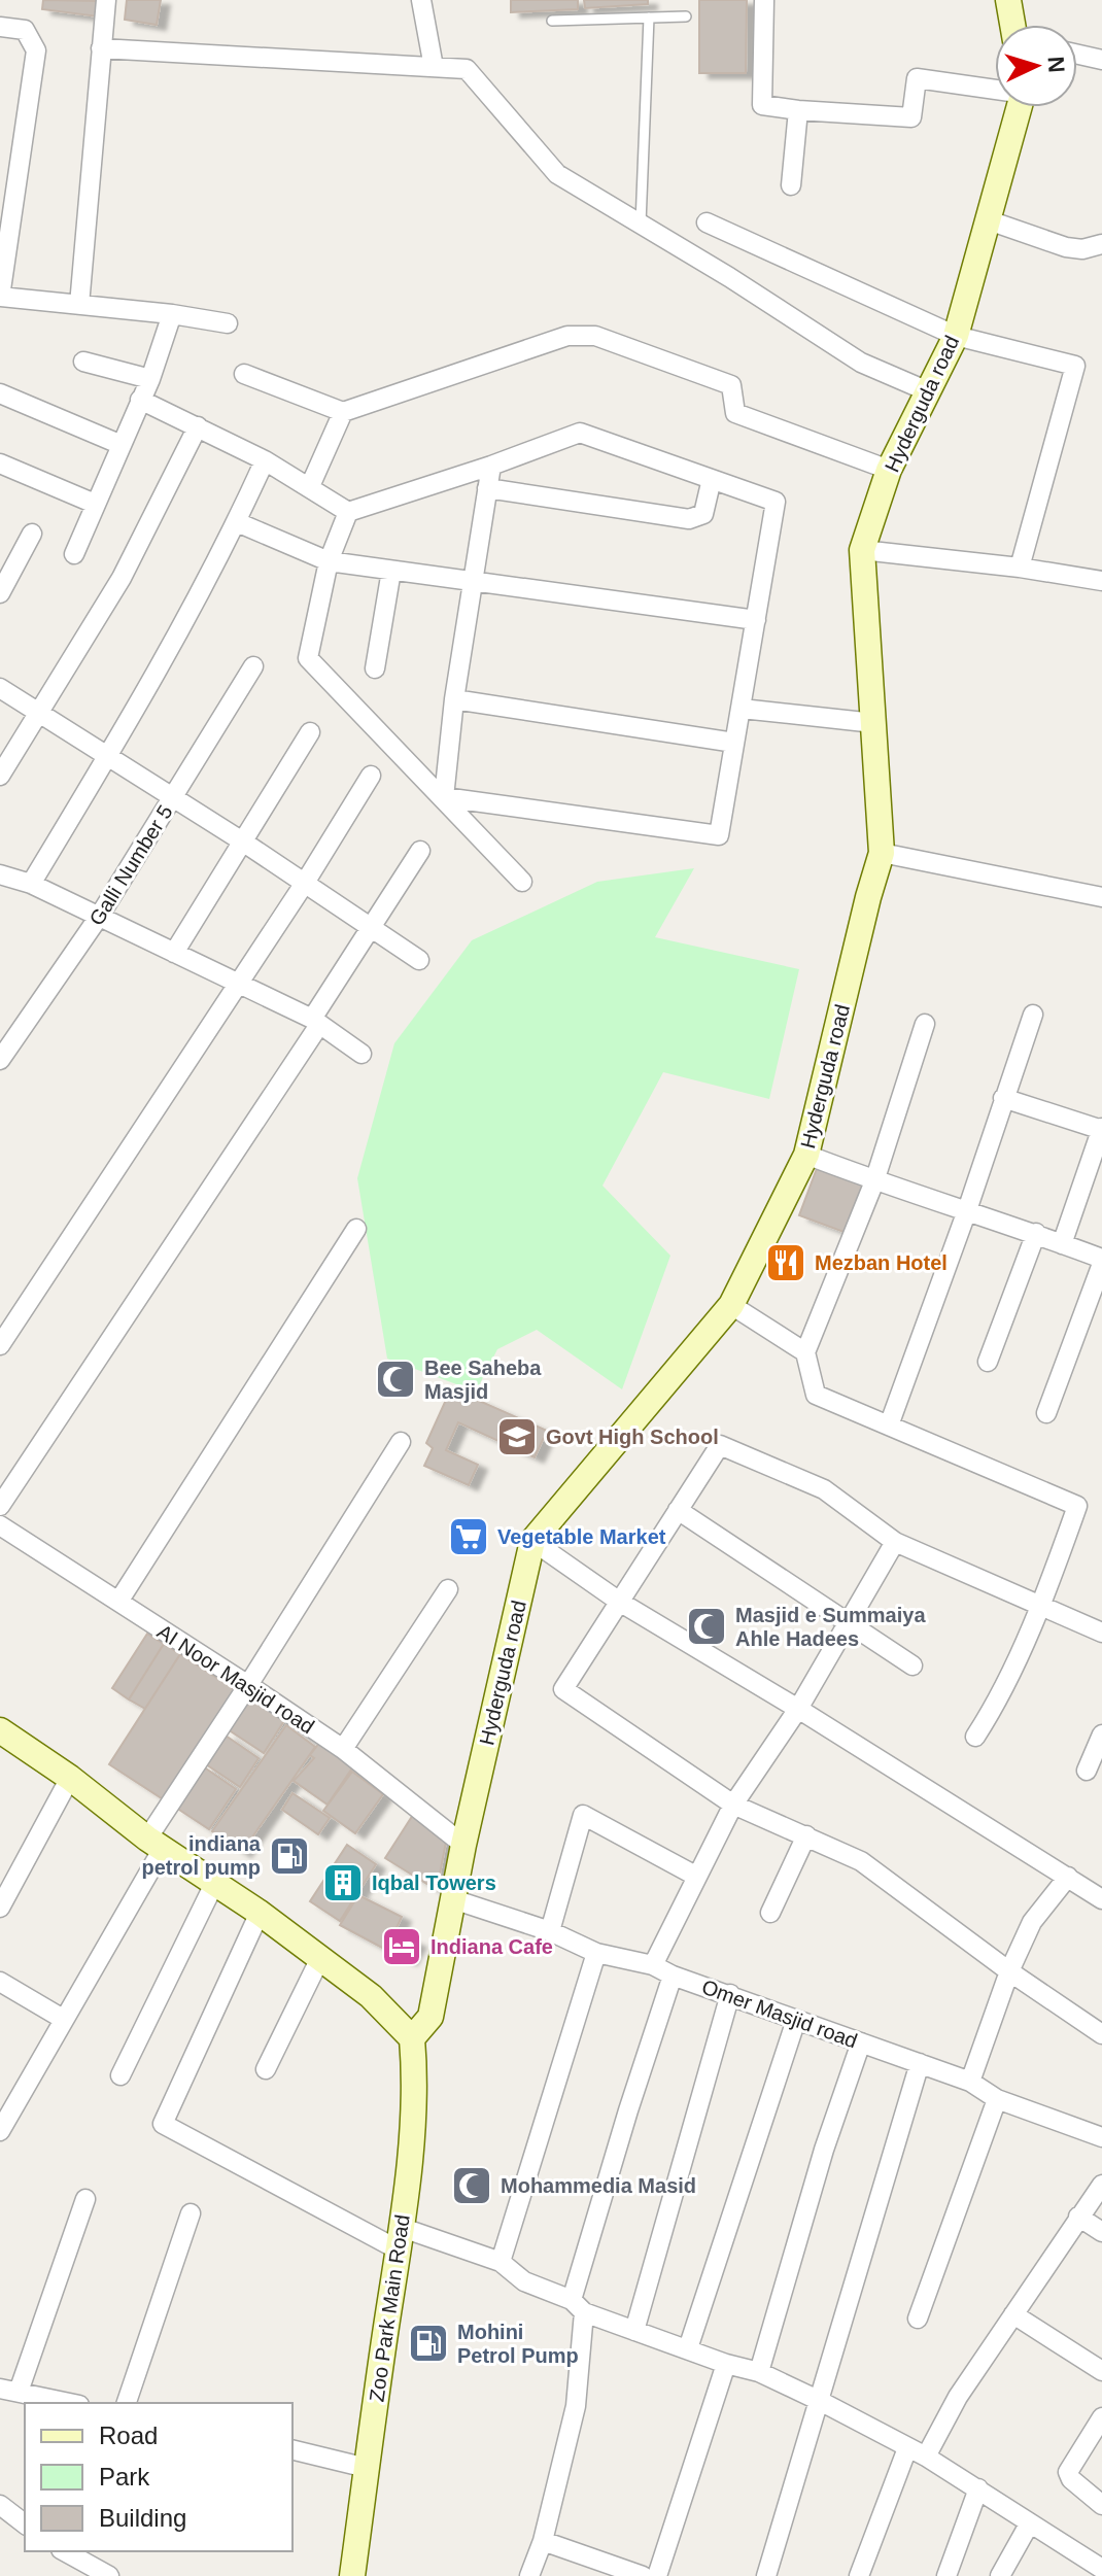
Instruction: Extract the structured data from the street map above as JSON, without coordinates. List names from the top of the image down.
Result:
{
  "streets": {
    "street": [
      "Hyderguda road",
      "Galli Number 5",
      "AI Noor Masjid road",
      "Omer Masjid road",
      "Zoo Park Main Road"
    ]
  },
  "crossings": [
    ["Hyderguda road", "AI Noor Masjid road"],
    ["Hyderguda road", "Omer Masjid road"],
    ["Hyderguda road", "Zoo Park Main Road"]
  ],
  "places": {
    "restaurant": ["Mezban Hotel"],
    "mosque": ["Bee Saheba Masjid", "Masjid e Summaiya Ahle Hadees", "Mohammedia Masid"],
    "school or university": ["Govt High School"],
    "supermarket": ["Vegetable Market"],
    "fuel station": ["indiana petrol pump", "Mohini Petrol Pump"],
    "building": ["Iqbal Towers"],
    "hotel": ["Indiana Cafe"]
  },
  "legend": ["Road", "Park", "Building"],
  "north": "right"
}
